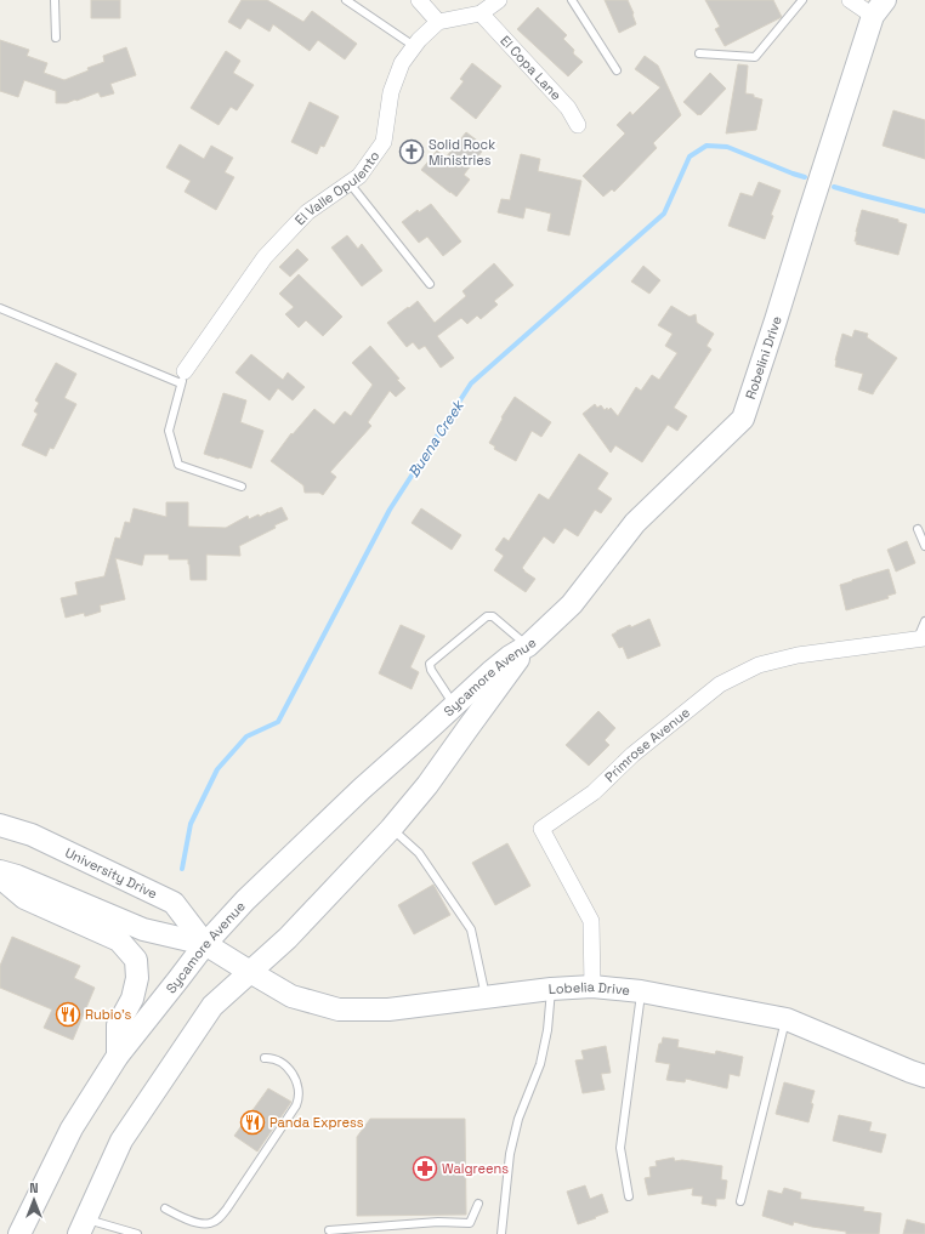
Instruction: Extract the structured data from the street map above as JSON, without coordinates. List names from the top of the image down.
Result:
{
  "streets": {
    "main road": [
      "Robelini Drive",
      "Sycamore Avenue",
      "University Drive",
      "Lobelia Drive"
    ],
    "street": ["El Copa Lane", "El Valle Opulento", "Primrose Avenue"]
  },
  "crossings": [
    ["Robelini Drive", "Sycamore Avenue"],
    ["Sycamore Avenue", "University Drive"],
    ["Sycamore Avenue", "Lobelia Drive"],
    ["Primrose Avenue", "Lobelia Drive"],
    ["University Drive", "Lobelia Drive"]
  ],
  "water": ["Buena Creek"],
  "places": {
    "church": ["Solid Rock Ministries"],
    "restaurant": ["Rubio's", "Panda Express"],
    "pharmacy": ["Walgreens"]
  },
  "north": "top"
}
